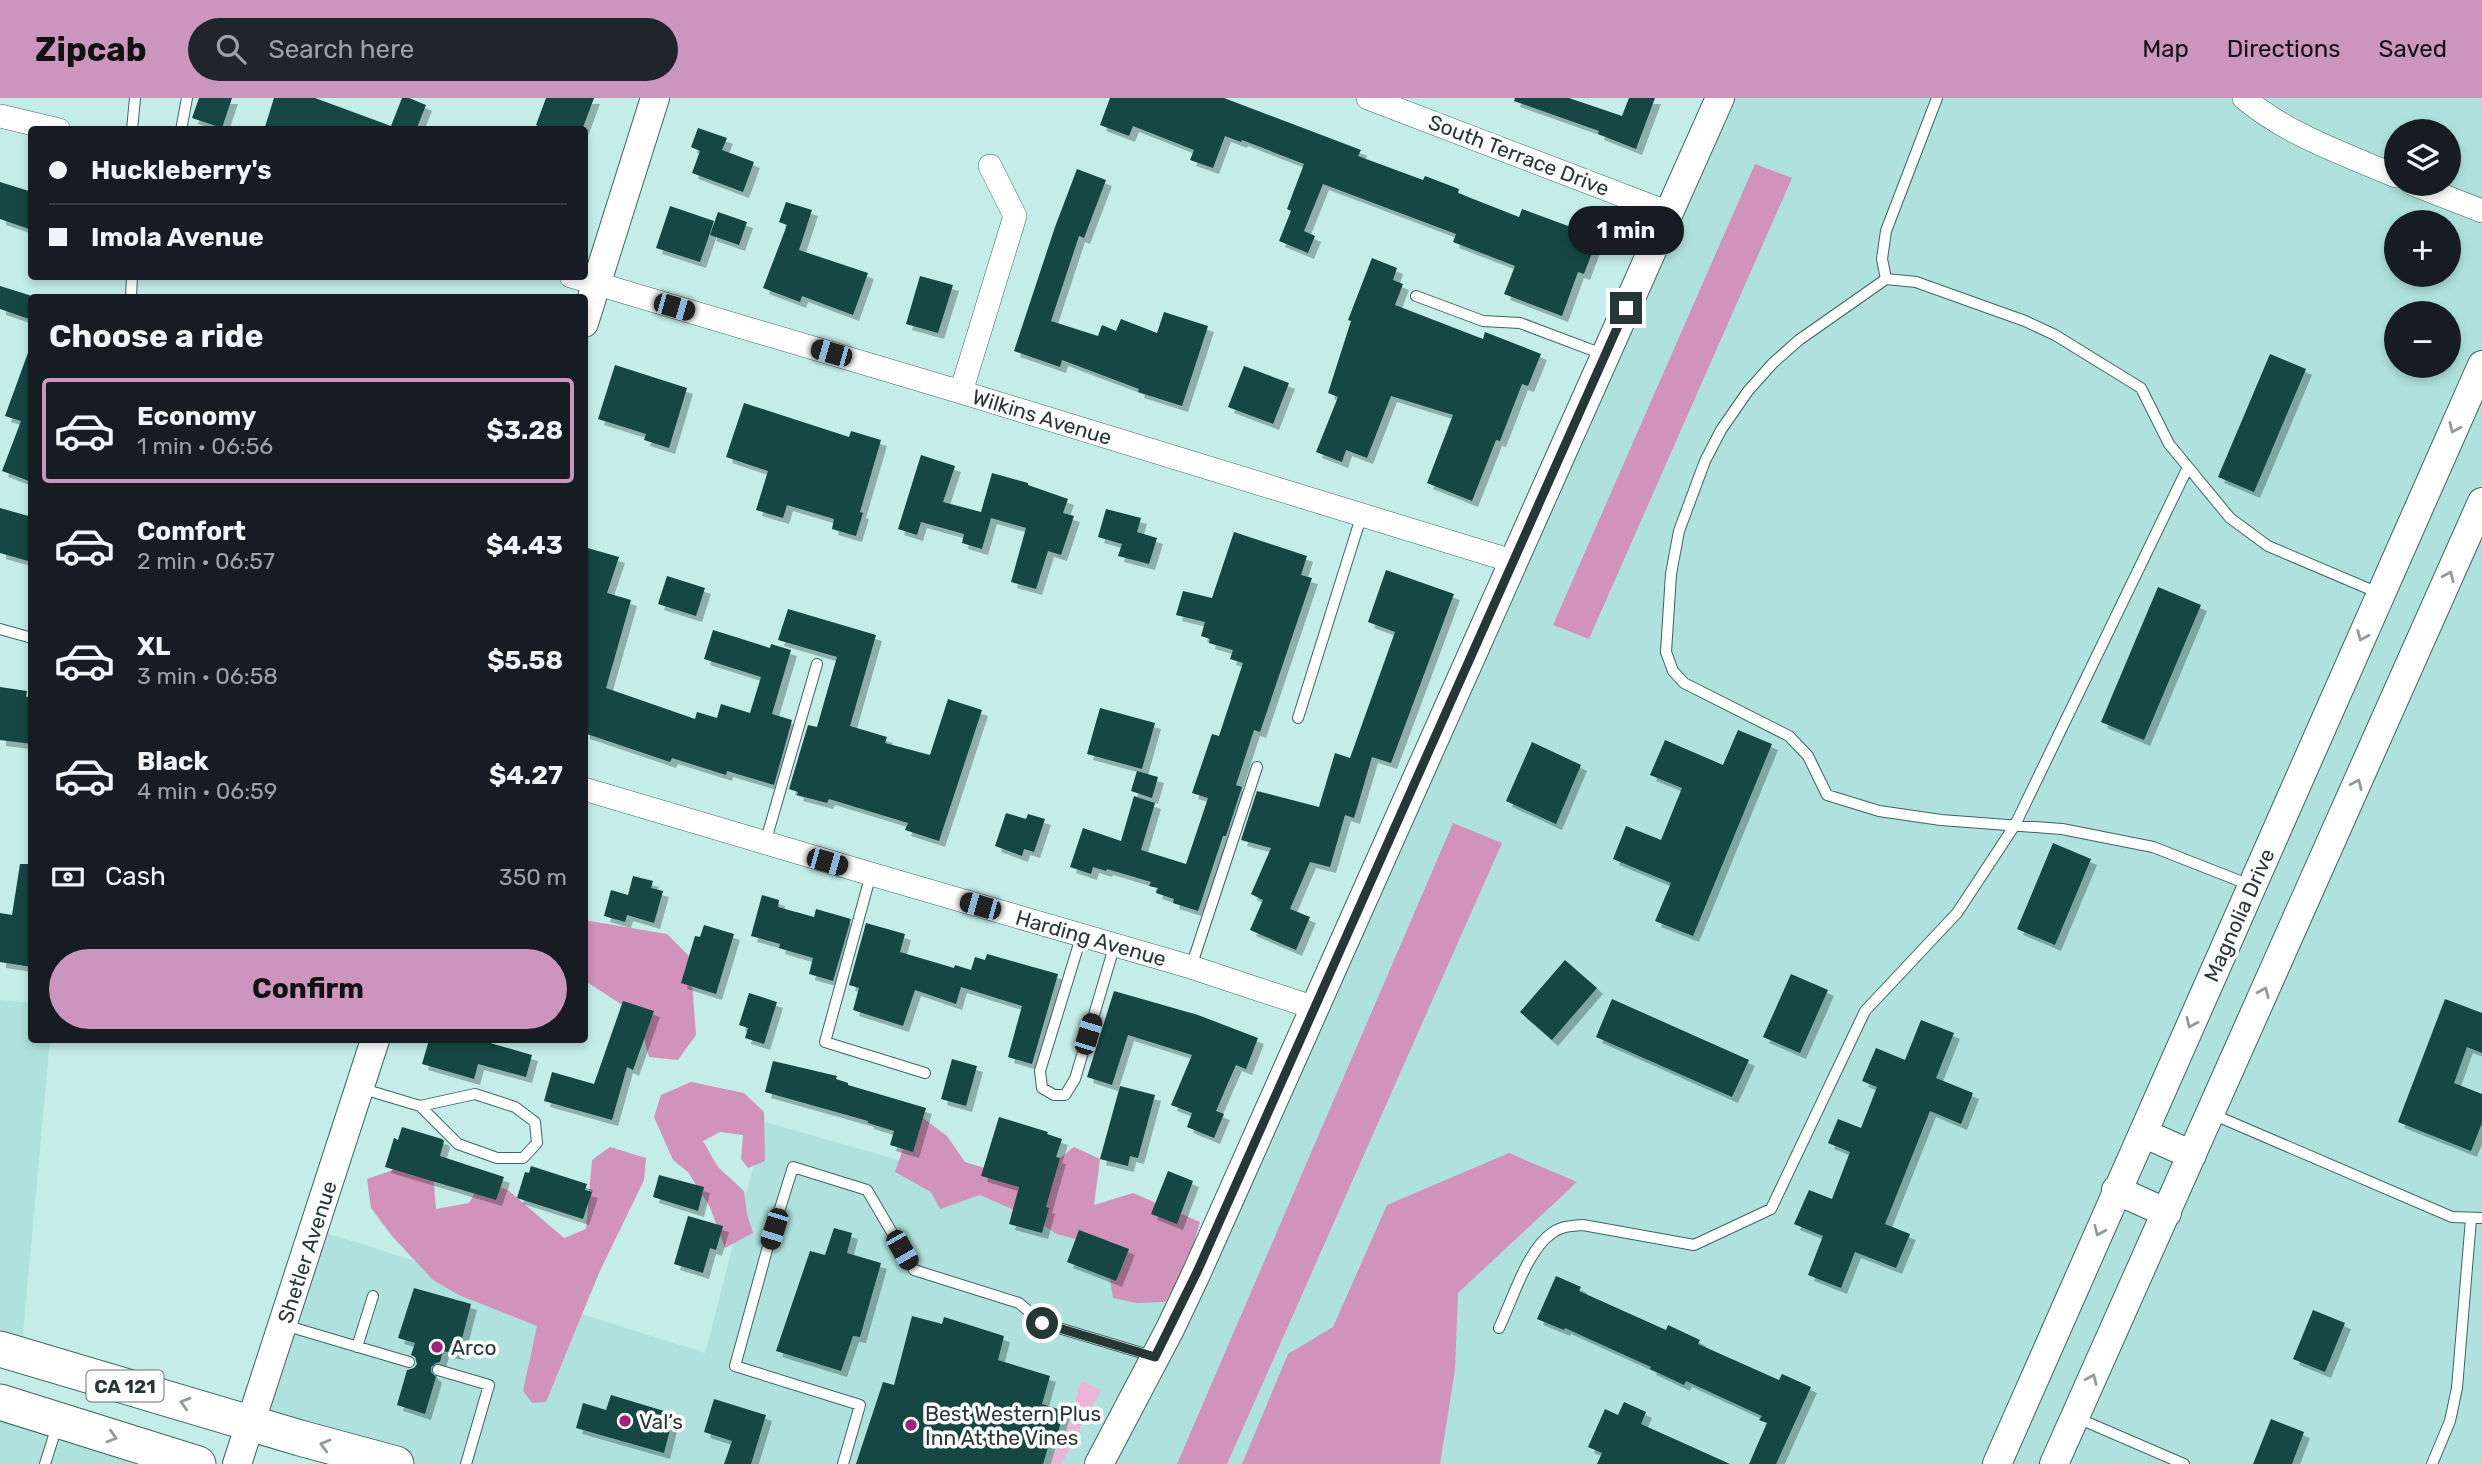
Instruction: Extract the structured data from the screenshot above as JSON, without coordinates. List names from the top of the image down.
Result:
{
  "streets": {
    "main road": ["CA 121"],
    "street": [
      "South Terrace Drive",
      "Wilkins Avenue",
      "Magnolia Drive",
      "Harding Avenue",
      "Shetler Avenue"
    ]
  },
  "crossings": [
    ["Shetler Avenue", "CA 121"]
  ],
  "places": ["Arco", "Val’s", "Best Western Plus Inn At the Vines"],
  "page": {
    "header": "Zipcab",
    "search": "Search here",
    "nav": ["Map", "Directions", "Saved"],
    "map_buttons": ["+", "−"],
    "banner": ["Huckleberry's", "Imola Avenue"],
    "bubble": "1 min",
    "heading": "Choose a ride",
    "list": [
      {
        "name": "Economy",
        "note": "1 min · 06:56",
        "value": "$3.28"
      },
      {
        "name": "Comfort",
        "note": "2 min · 06:57",
        "value": "$4.43"
      },
      {
        "name": "XL",
        "note": "3 min · 06:58",
        "value": "$5.58"
      },
      {
        "name": "Black",
        "note": "4 min · 06:59",
        "value": "$4.27"
      }
    ],
    "pay": ["Cash", "350 m"],
    "buttons": "Confirm"
  }
}
